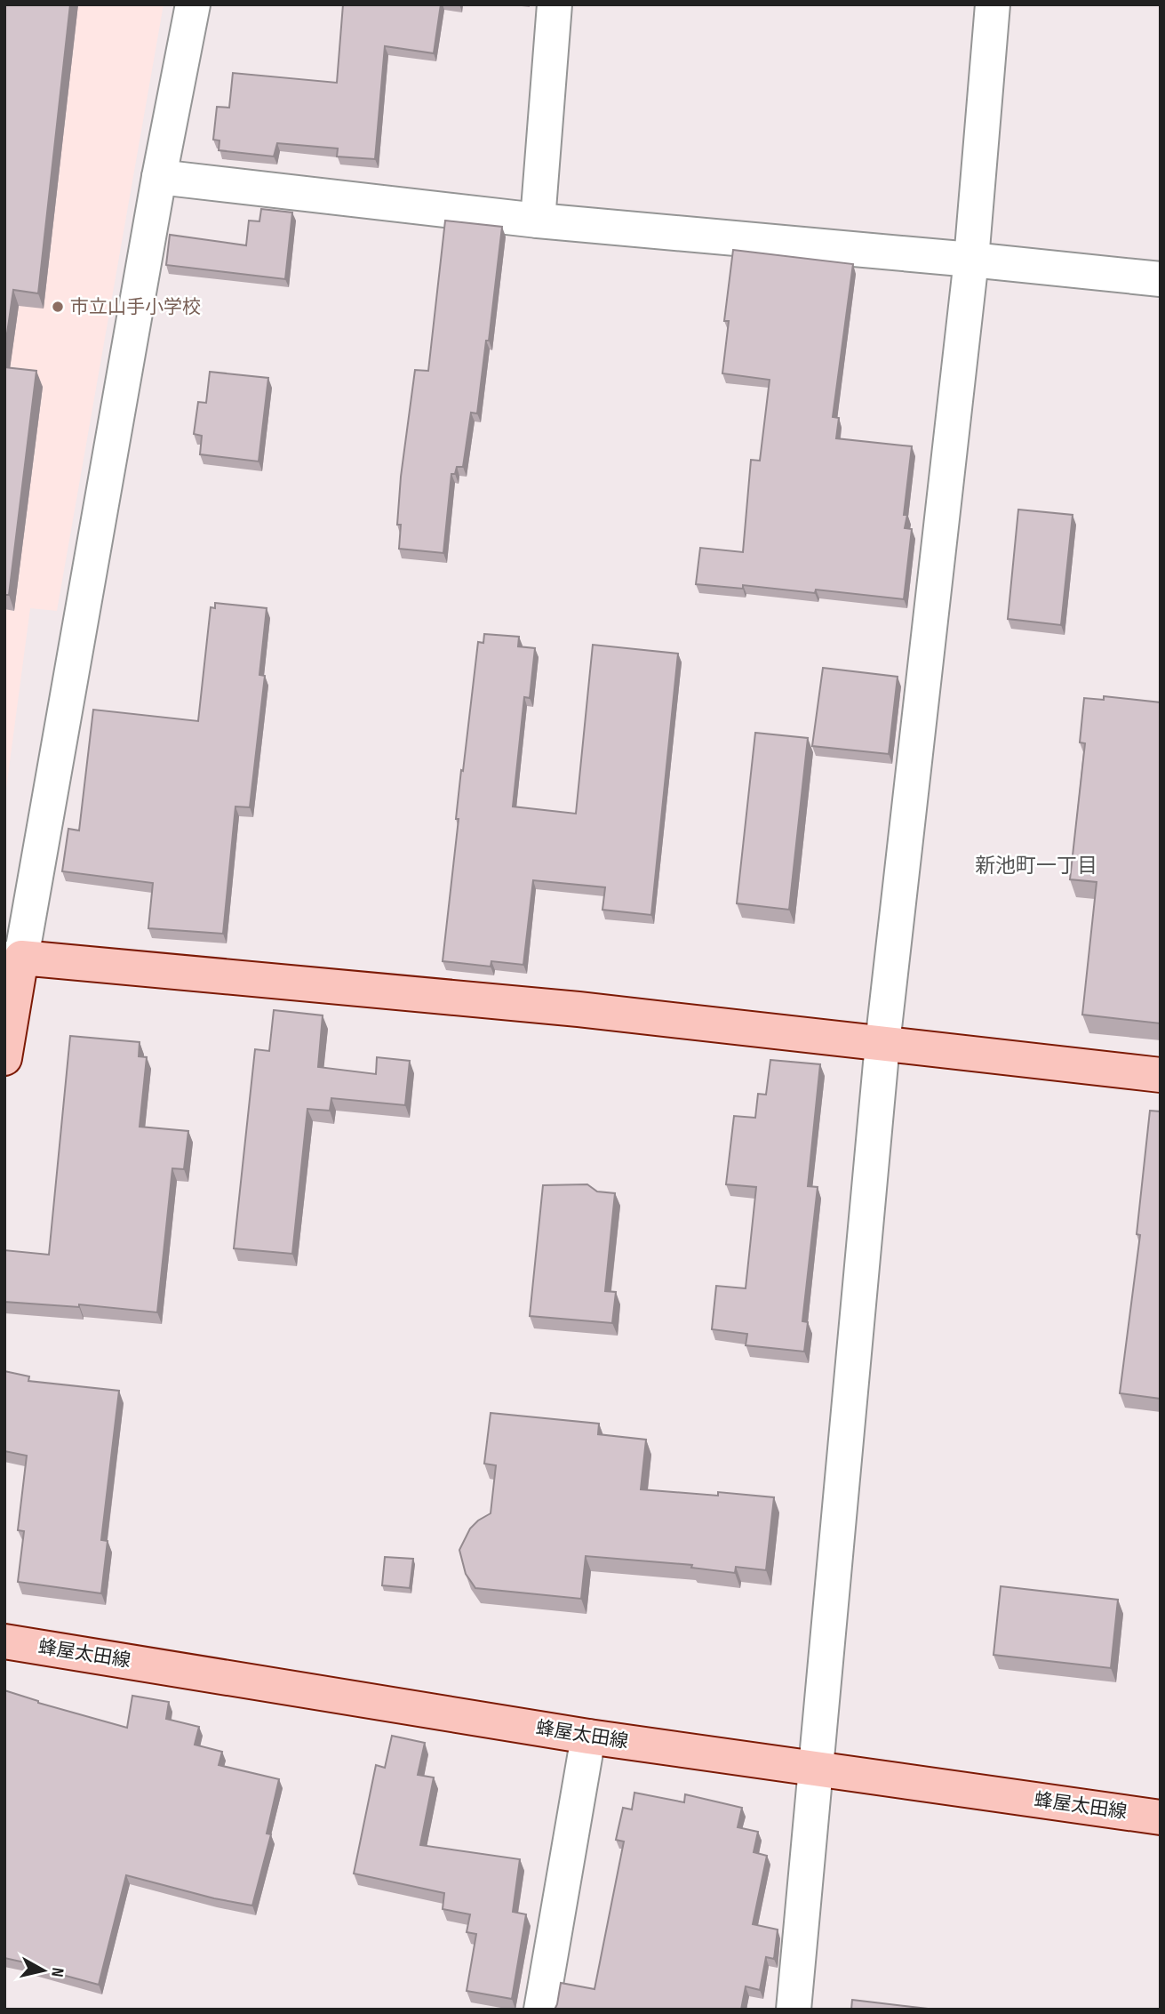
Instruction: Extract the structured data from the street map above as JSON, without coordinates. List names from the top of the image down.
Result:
{
  "streets": {
    "street": ["蜂屋太田線"]
  },
  "districts": ["新池町一丁目"],
  "places": ["市立山手小学校"],
  "north": "right"
}
